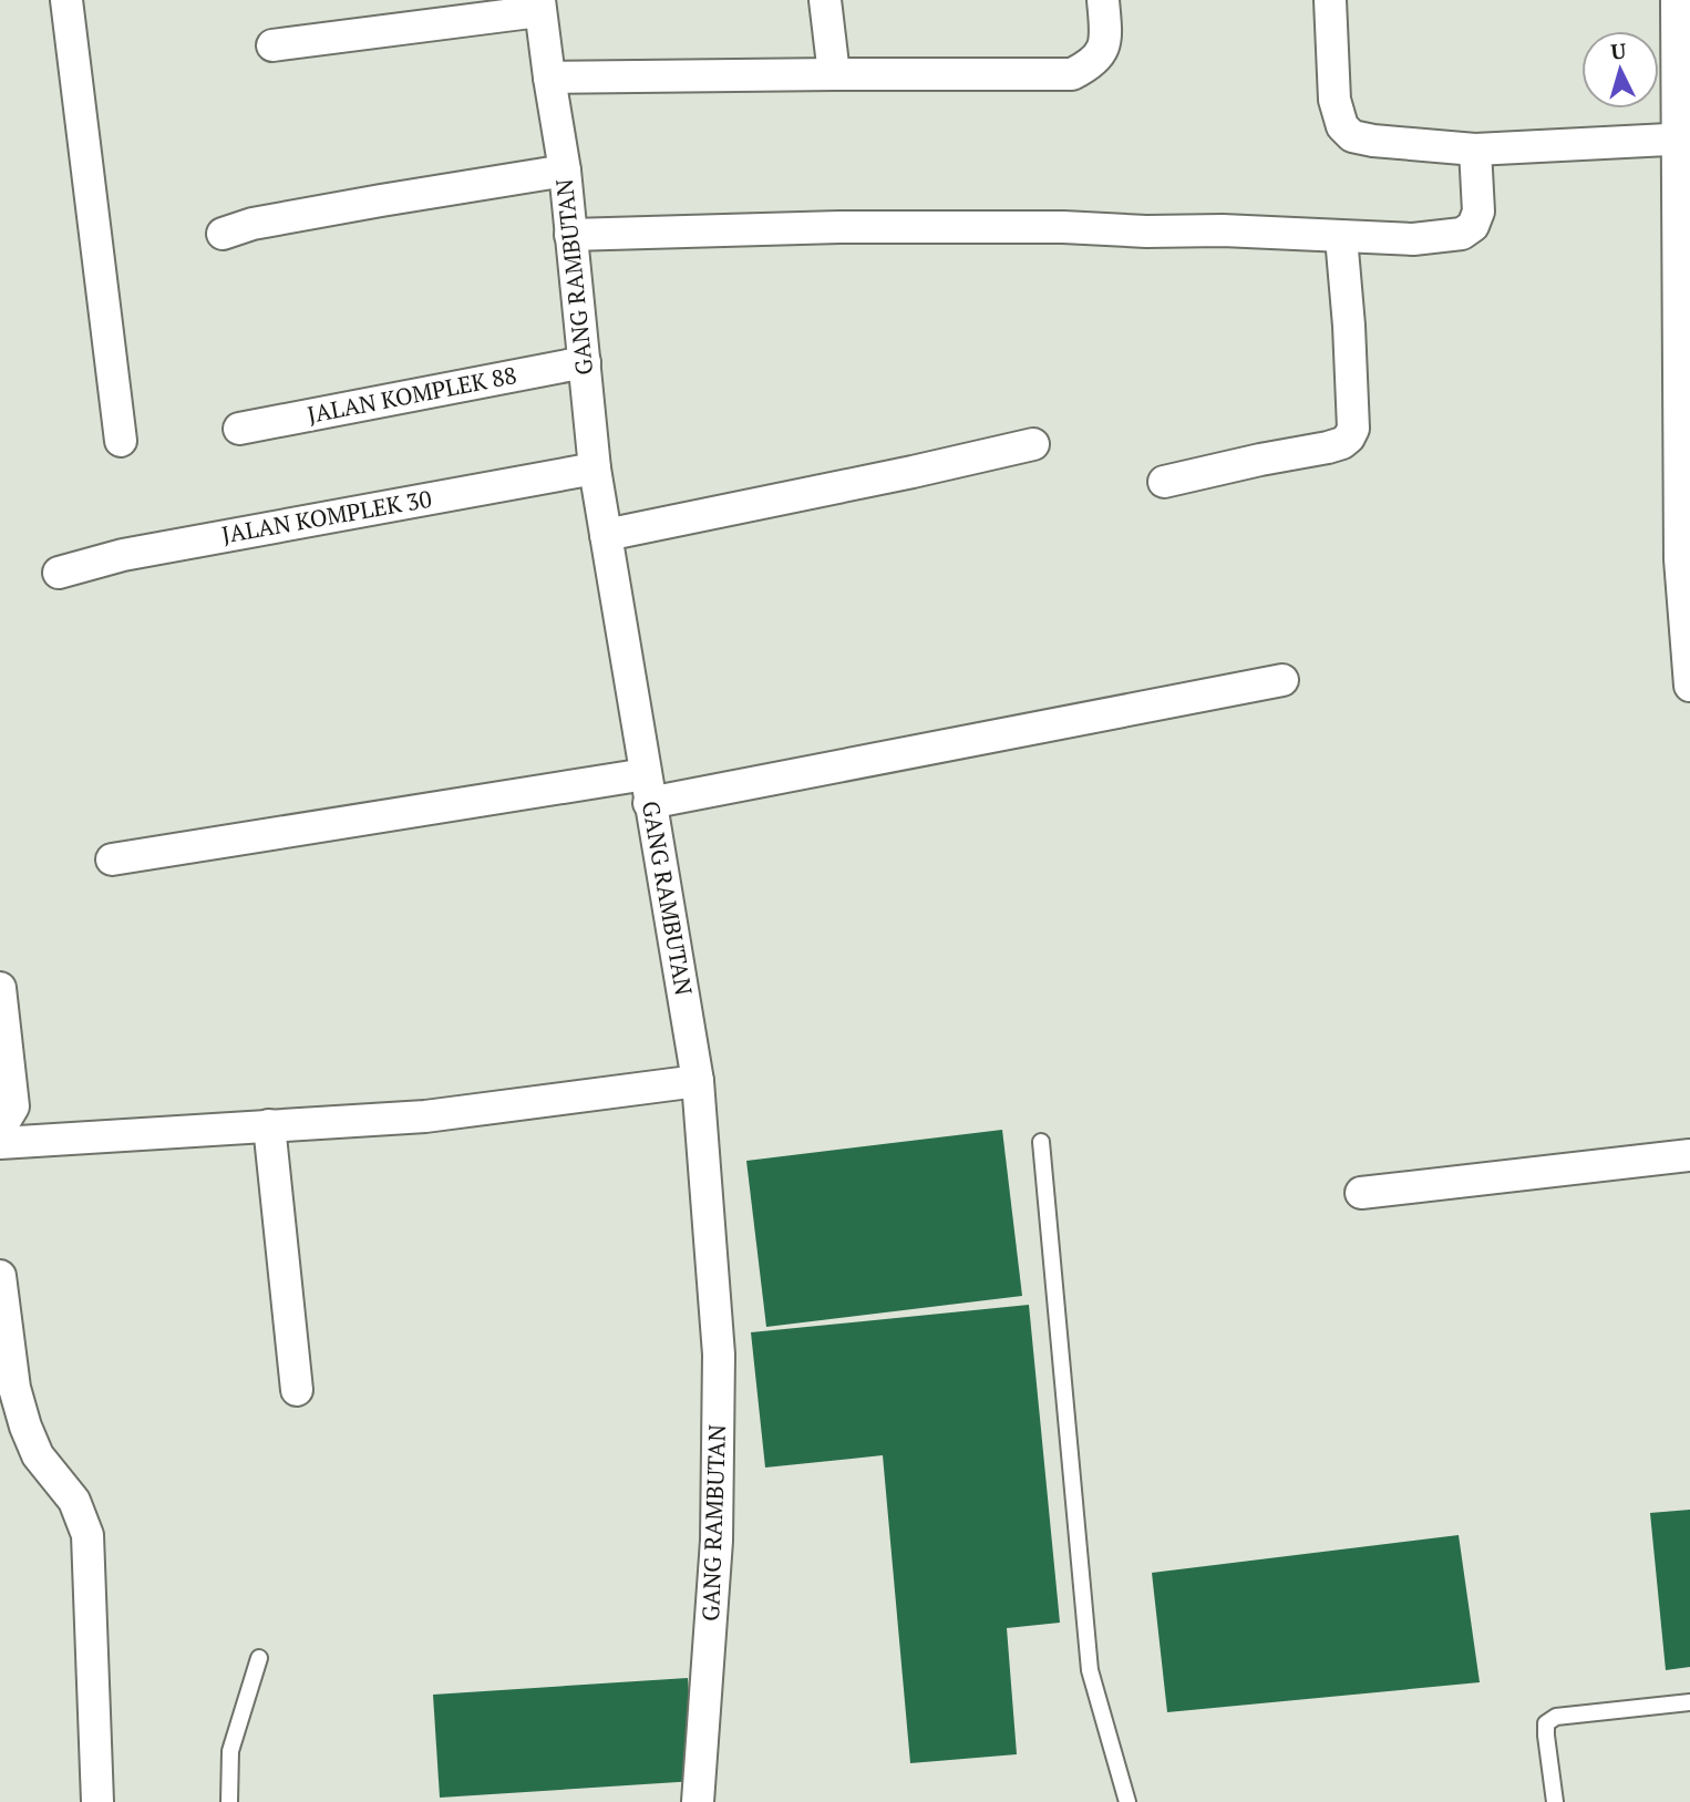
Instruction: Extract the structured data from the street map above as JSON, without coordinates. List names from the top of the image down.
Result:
{
  "streets": {
    "street": ["GANG RAMBUTAN", "JALAN KOMPLEK 88", "JALAN KOMPLEK 30"]
  },
  "crossings": [
    ["GANG RAMBUTAN", "JALAN KOMPLEK 88"],
    ["GANG RAMBUTAN", "JALAN KOMPLEK 30"]
  ],
  "north": "top"
}
